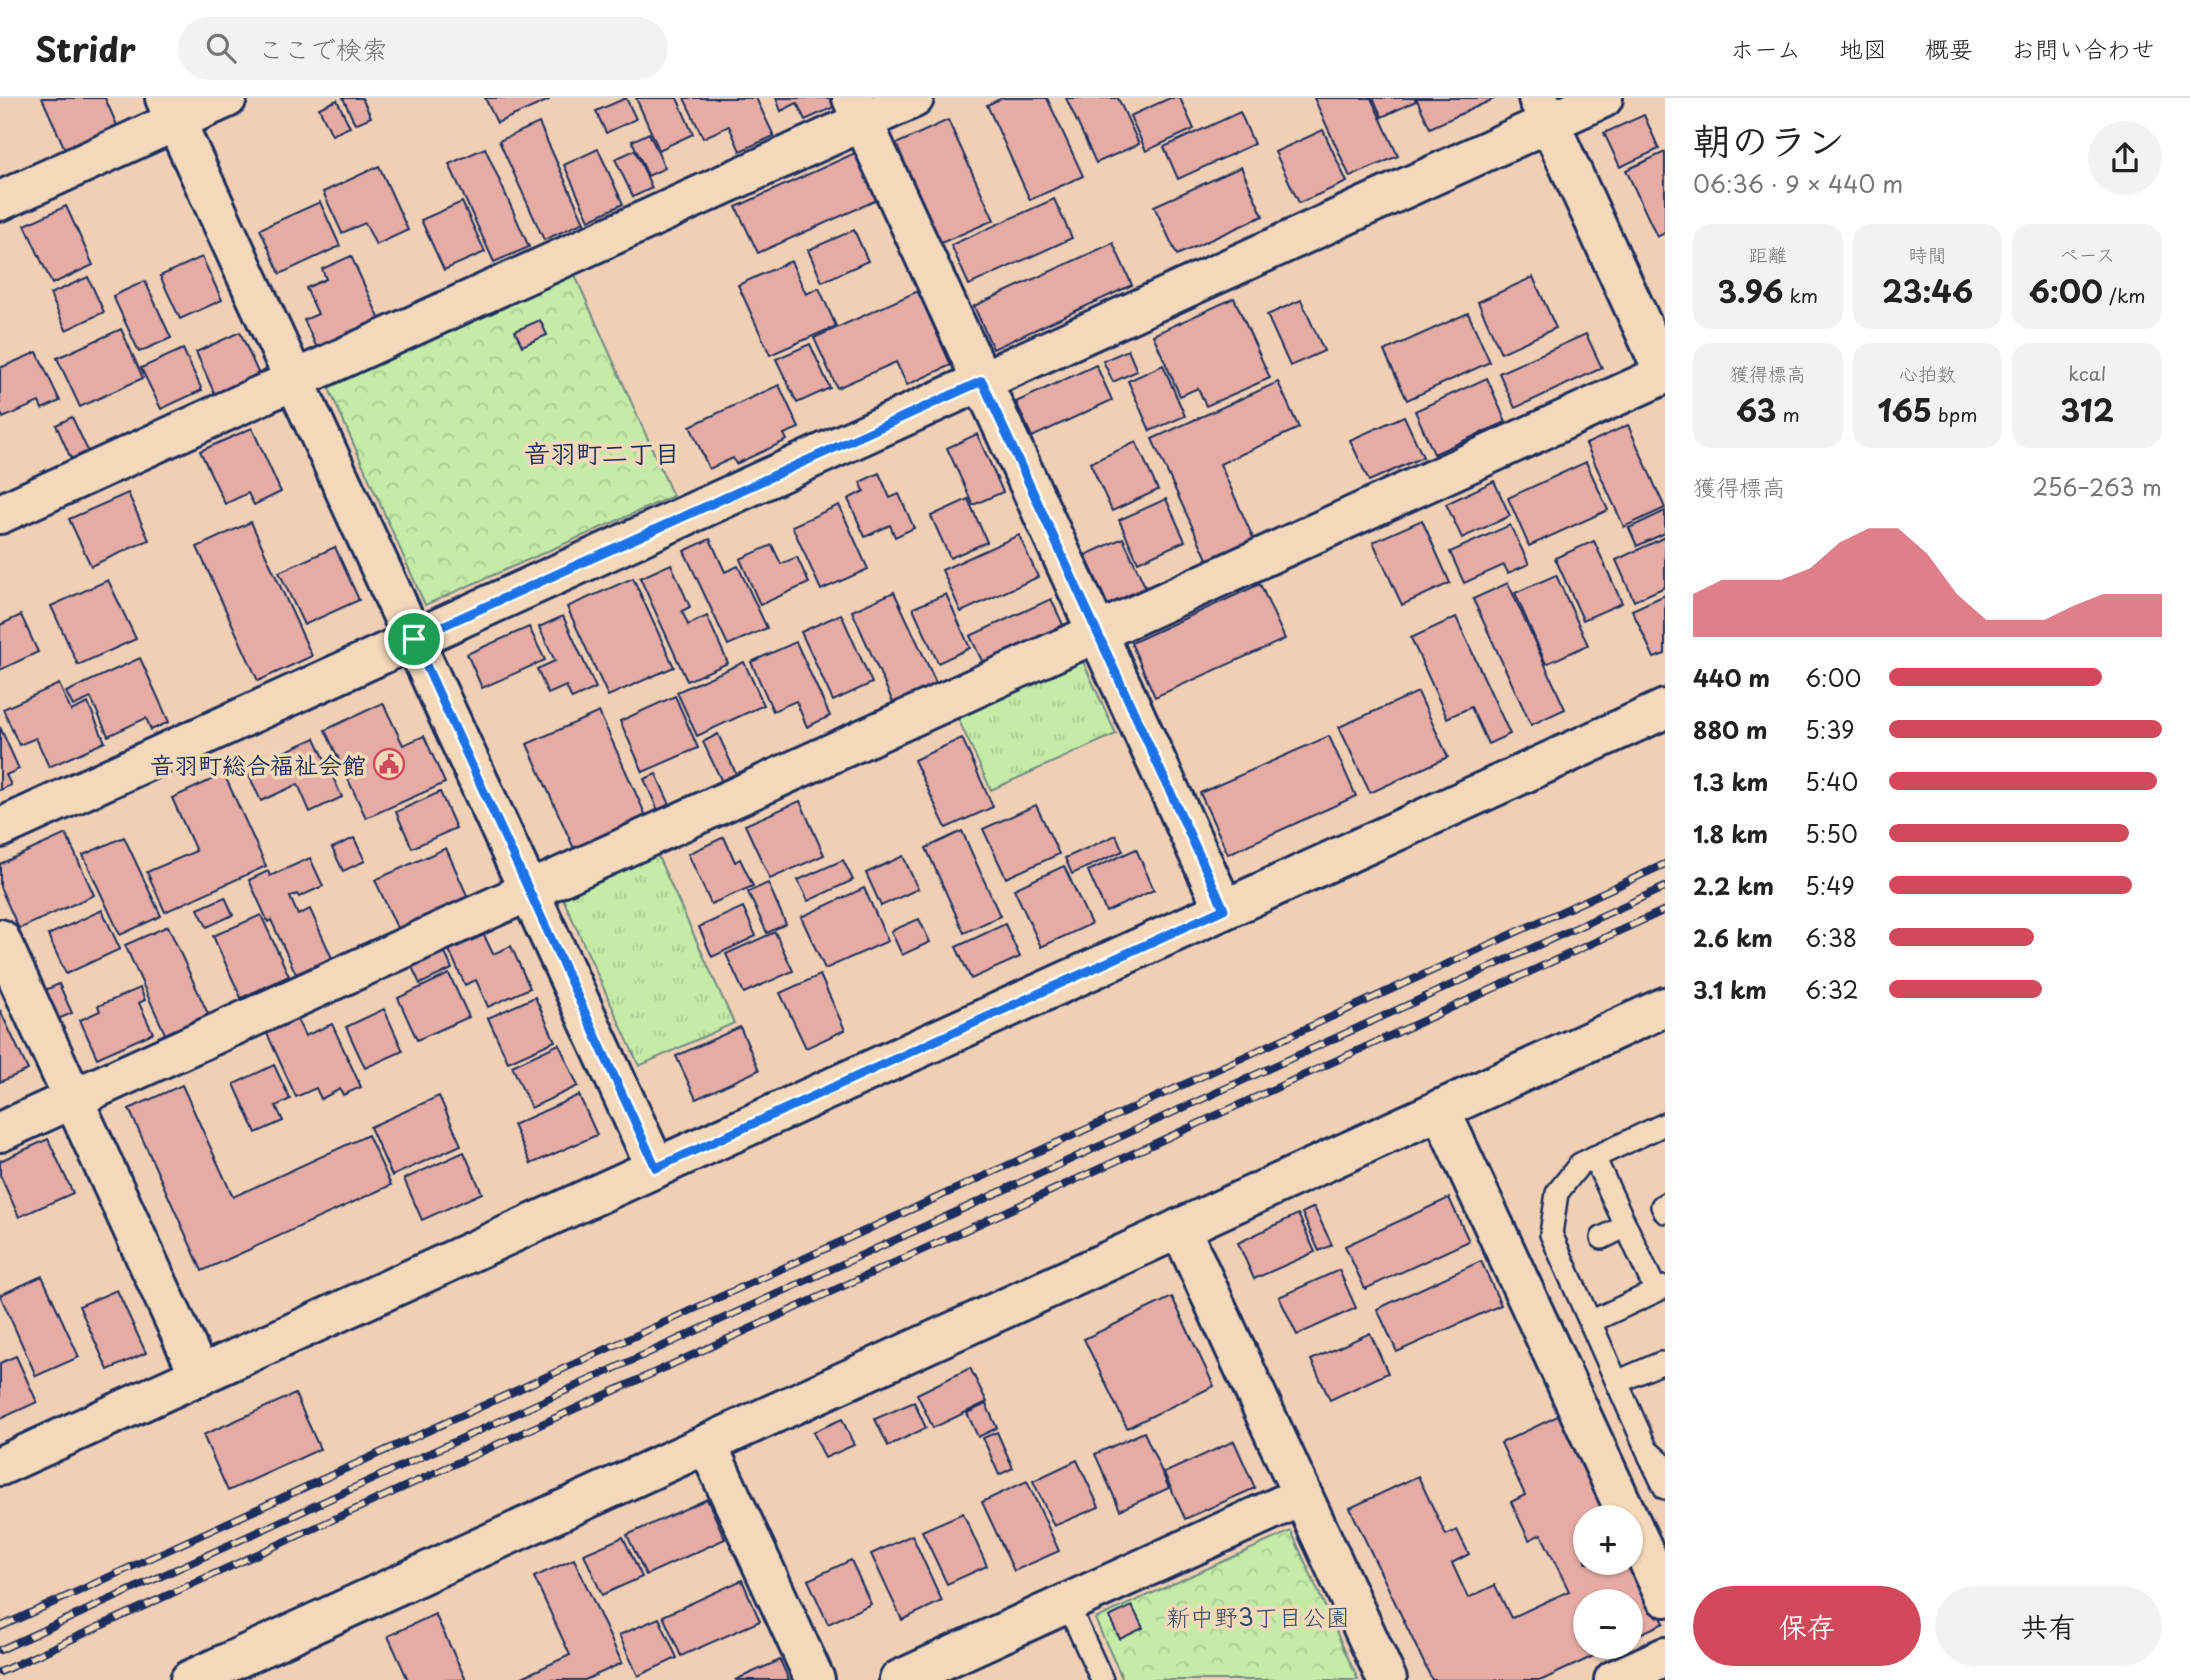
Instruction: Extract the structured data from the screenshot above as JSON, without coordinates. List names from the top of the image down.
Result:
{
  "districts": ["音羽町二丁目"],
  "parks": ["新中野3丁目公園"],
  "places": {
    "public building": ["音羽町総合福祉会館"]
  },
  "page": {
    "header": "Stridr",
    "search": "ここで検索",
    "nav": [
      "ホーム",
      "地図",
      "概要",
      "お問い合わせ"
    ],
    "heading": ["朝のラン", "06:36 · 9 × 440 m"],
    "stats": [
      ["距離", "3.96 km"],
      ["時間", "23:46"],
      ["ペース", "6:00 /km"],
      ["獲得標高", "63 m"],
      ["心拍数", "165 bpm"],
      ["kcal", "312"]
    ],
    "chart": ["獲得標高", "256–263 m"],
    "list": [
      {
        "name": "440 m",
        "note": "6:00"
      },
      {
        "name": "880 m",
        "note": "5:39"
      },
      {
        "name": "1.3 km",
        "note": "5:40"
      },
      {
        "name": "1.8 km",
        "note": "5:50"
      },
      {
        "name": "2.2 km",
        "note": "5:49"
      },
      {
        "name": "2.6 km",
        "note": "6:38"
      },
      {
        "name": "3.1 km",
        "note": "6:32"
      }
    ],
    "map_buttons": ["+", "−"],
    "buttons": ["保存", "共有"]
  }
}
